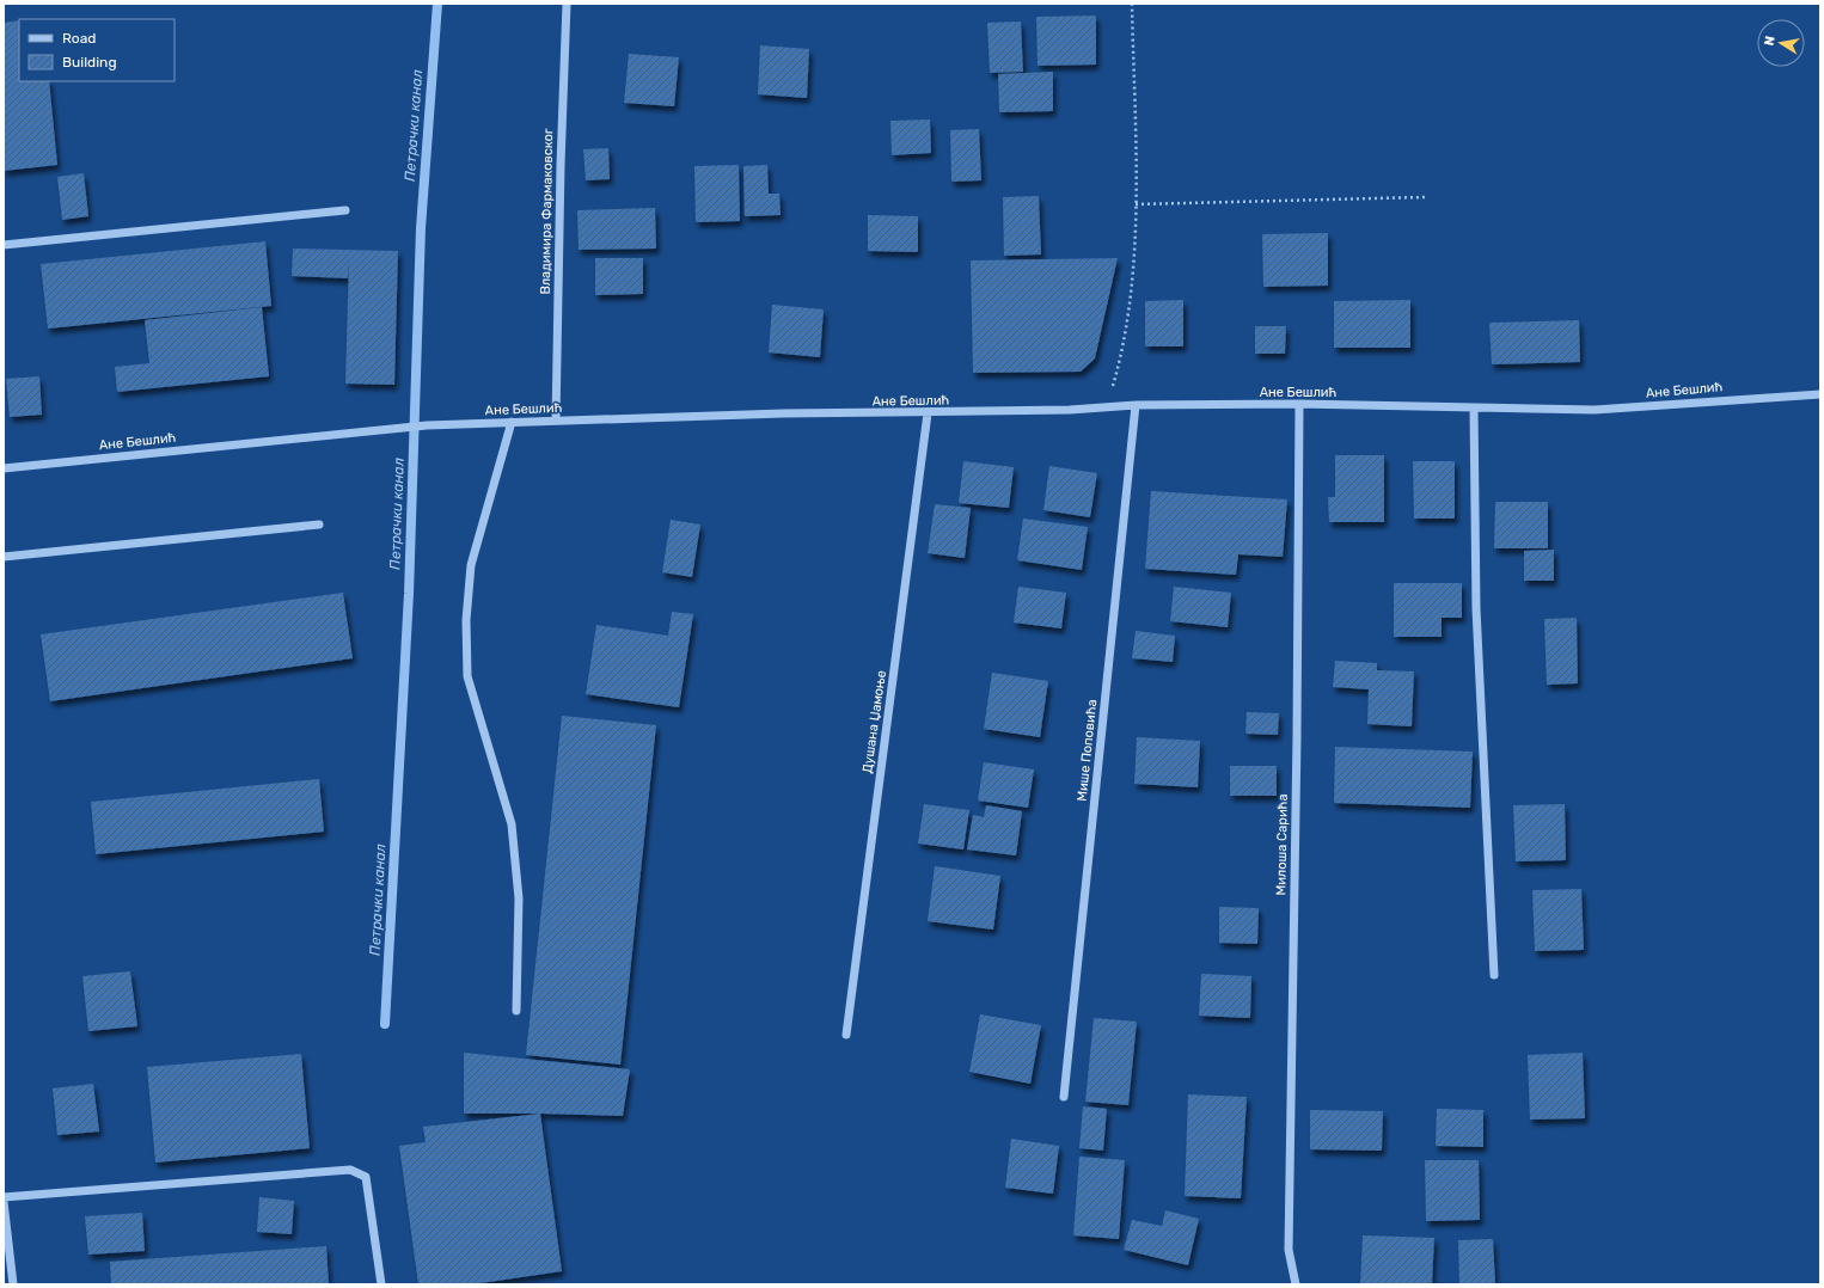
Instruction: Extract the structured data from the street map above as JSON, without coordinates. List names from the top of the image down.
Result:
{
  "streets": {
    "street": [
      "Владимира Фармаковског",
      "Ане Бешлић",
      "Душана Џамоње",
      "Мише Поповића",
      "Милоша Сарића"
    ]
  },
  "crossings": [
    ["Владимира Фармаковског", "Ане Бешлић"],
    ["Ане Бешлић", "Душана Џамоње"],
    ["Ане Бешлић", "Мише Поповића"],
    ["Ане Бешлић", "Милоша Сарића"]
  ],
  "water": ["Петрачки канал"],
  "legend": ["Road", "Building"],
  "north": "left"
}
